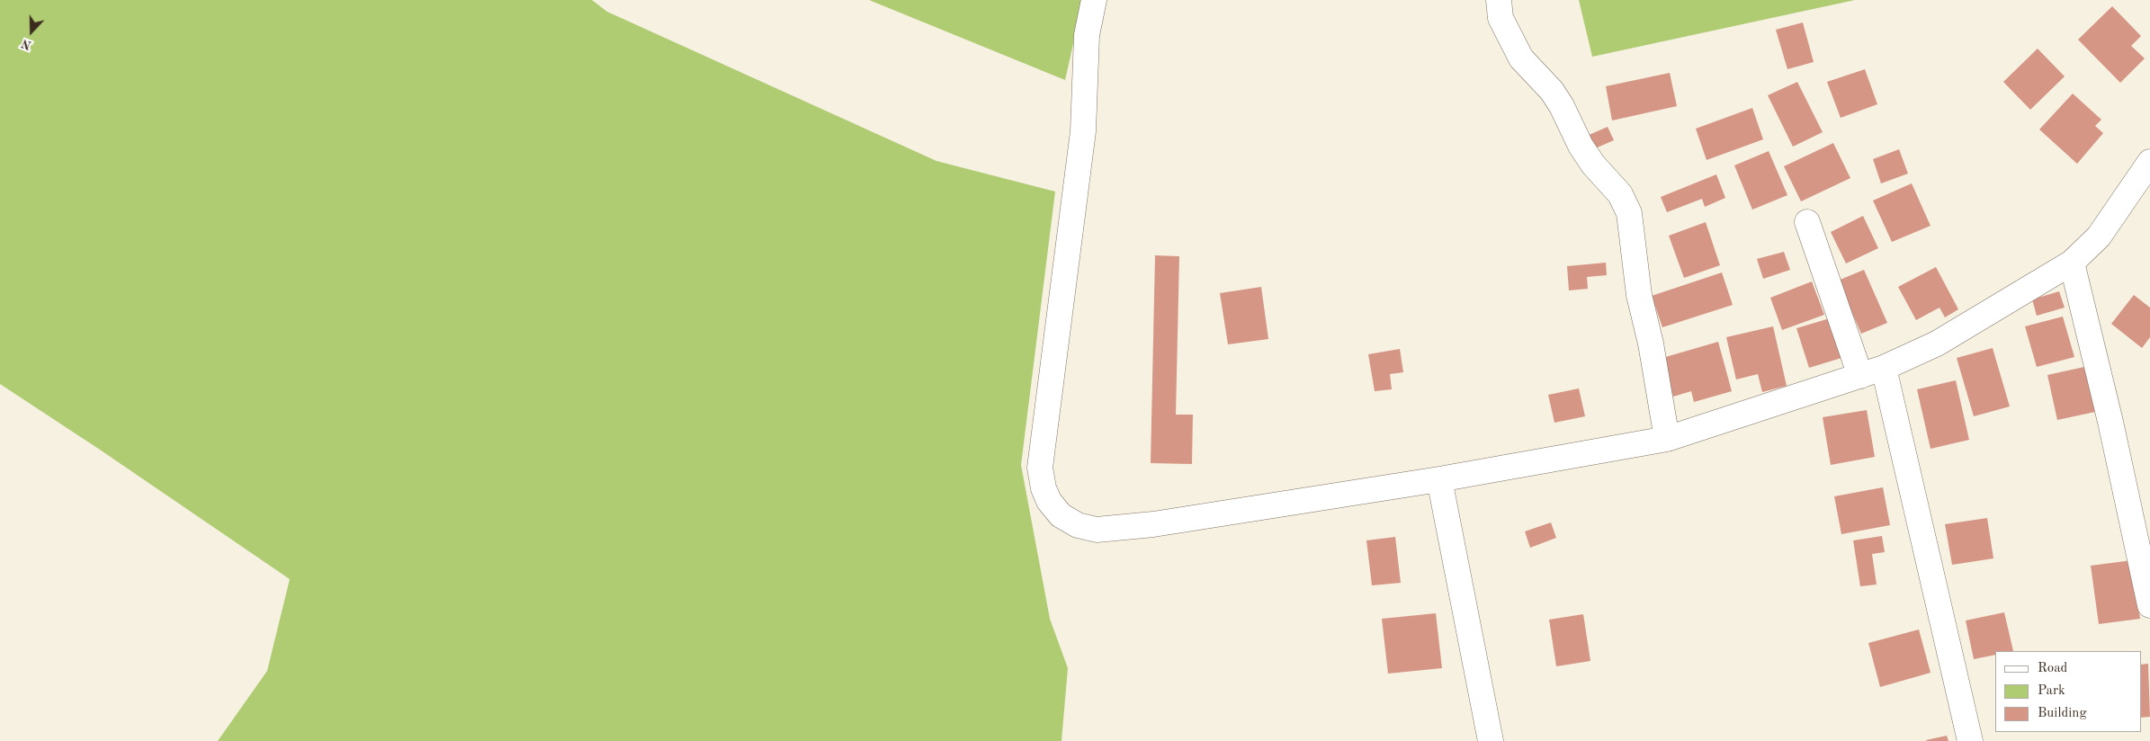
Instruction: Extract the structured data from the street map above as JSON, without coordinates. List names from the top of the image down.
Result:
{
  "legend": ["Road", "Park", "Building"],
  "north": "bottom"
}
